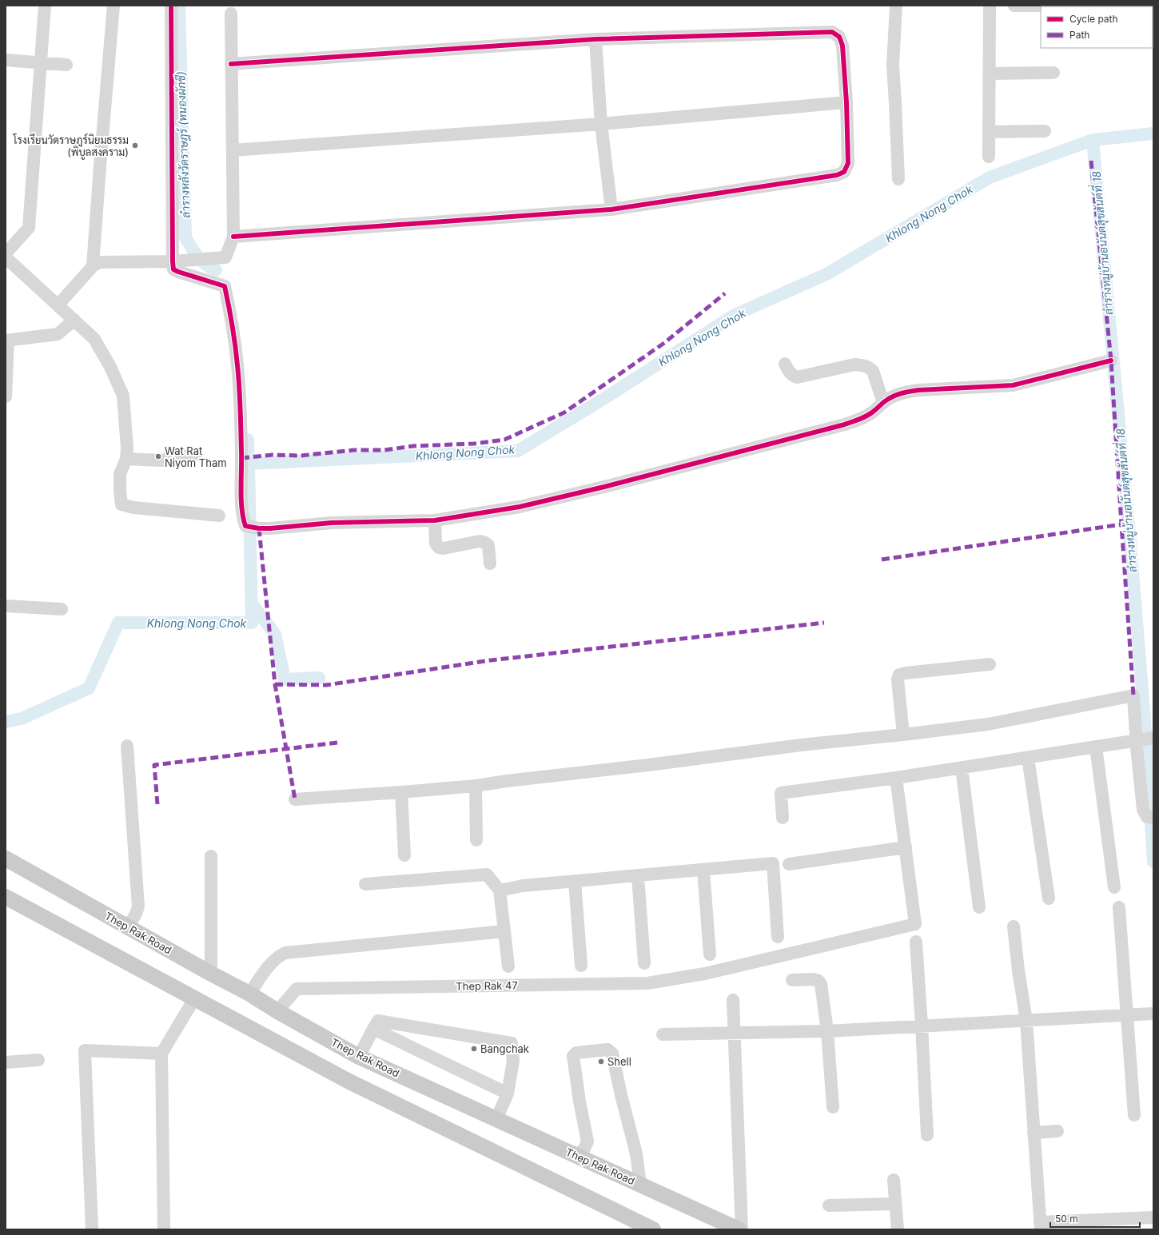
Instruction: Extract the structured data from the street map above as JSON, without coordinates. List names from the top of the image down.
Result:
{
  "streets": {
    "main road": ["Thep Rak Road"],
    "street": ["Thep Rak 47"]
  },
  "crossings": [
    ["Thep Rak Road", "Thep Rak 47"]
  ],
  "water": ["ลำรางหลังวัดราษฎร์ (หนองผักชี)", "Khlong Nong Chok", "ลำรางหมู่บ้านอนันต์สุขสันต์ที่ 18"],
  "places": [
    "โรงเรียนวัดราษฎร์นิยมธรรม (พิบูลสงคราม)",
    "Wat Rat Niyom Tham",
    "Bangchak",
    "Shell"
  ],
  "legend": ["Cycle path", "Path"],
  "scale_bar": "50 m"
}
